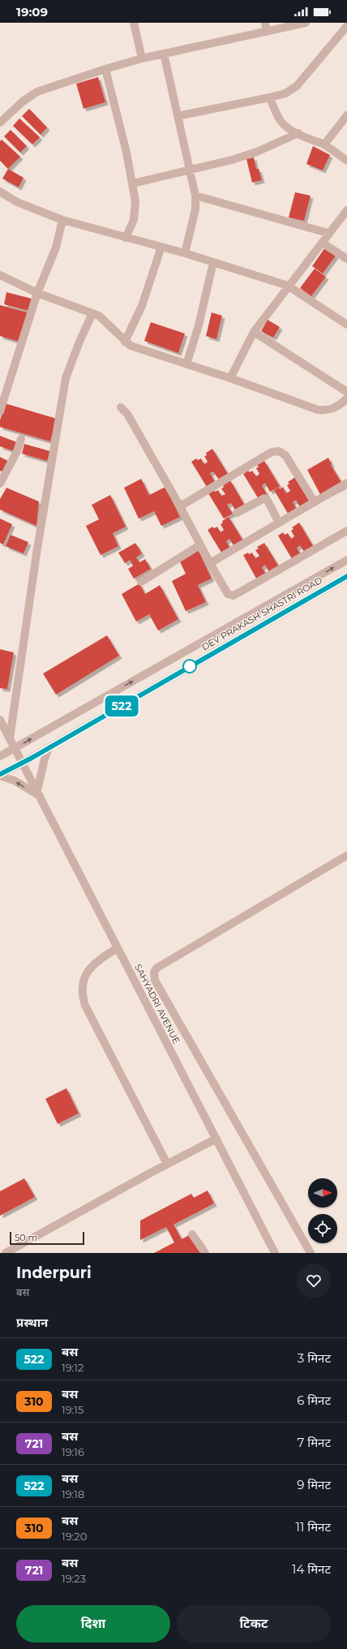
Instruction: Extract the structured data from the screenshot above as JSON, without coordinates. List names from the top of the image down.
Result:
{
  "streets": {
    "street": ["DEV PRAKASH SHASTRI ROAD", "SAHYADRI AVENUE"]
  },
  "crossings": [
    ["DEV PRAKASH SHASTRI ROAD", "SAHYADRI AVENUE"]
  ],
  "lines": ["bus line 522"],
  "scale_bar": "50 m",
  "north": "right",
  "page": {
    "status": "19:09",
    "on_map": "522",
    "scale": "50 m",
    "heading": [
      ["Inderpuri", "बस"],
      "प्रस्थान"
    ],
    "list": [
      {
        "mark": "522",
        "name": "बस",
        "note": "19:12",
        "value": "3 मिनट"
      },
      {
        "mark": "310",
        "name": "बस",
        "note": "19:15",
        "value": "6 मिनट"
      },
      {
        "mark": "721",
        "name": "बस",
        "note": "19:16",
        "value": "7 मिनट"
      },
      {
        "mark": "522",
        "name": "बस",
        "note": "19:18",
        "value": "9 मिनट"
      },
      {
        "mark": "310",
        "name": "बस",
        "note": "19:20",
        "value": "11 मिनट"
      },
      {
        "mark": "721",
        "name": "बस",
        "note": "19:23",
        "value": "14 मिनट"
      }
    ],
    "buttons": ["दिशा", "टिकट"]
  }
}
